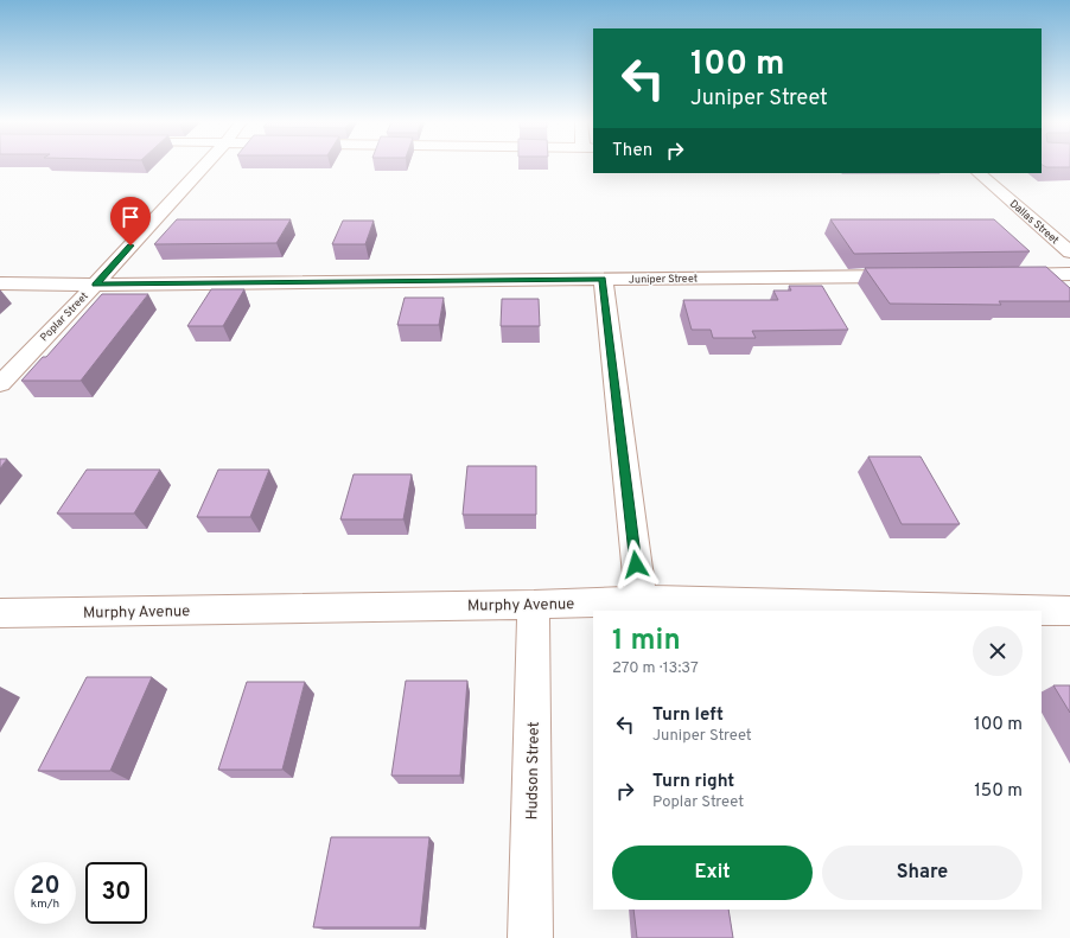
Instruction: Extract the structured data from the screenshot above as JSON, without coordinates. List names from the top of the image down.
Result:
{
  "streets": {
    "street": [
      "Dallas Street",
      "Juniper Street",
      "Poplar Street",
      "Murphy Avenue",
      "Hudson Street"
    ]
  },
  "crossings": [
    ["Juniper Street", "Poplar Street"],
    ["Murphy Avenue", "Hudson Street"]
  ],
  "page": {
    "turn": ["100 m", "Juniper Street"],
    "then": "Then",
    "heading": ["1 min", "270 m · 13:37"],
    "list": [
      {
        "name": "Turn left",
        "note": "Juniper Street",
        "value": "100 m"
      },
      {
        "name": "Turn right",
        "note": "Poplar Street",
        "value": "150 m"
      }
    ],
    "buttons": ["Exit", "Share"],
    "speed": "20 km/h",
    "limit": "30"
  }
}
